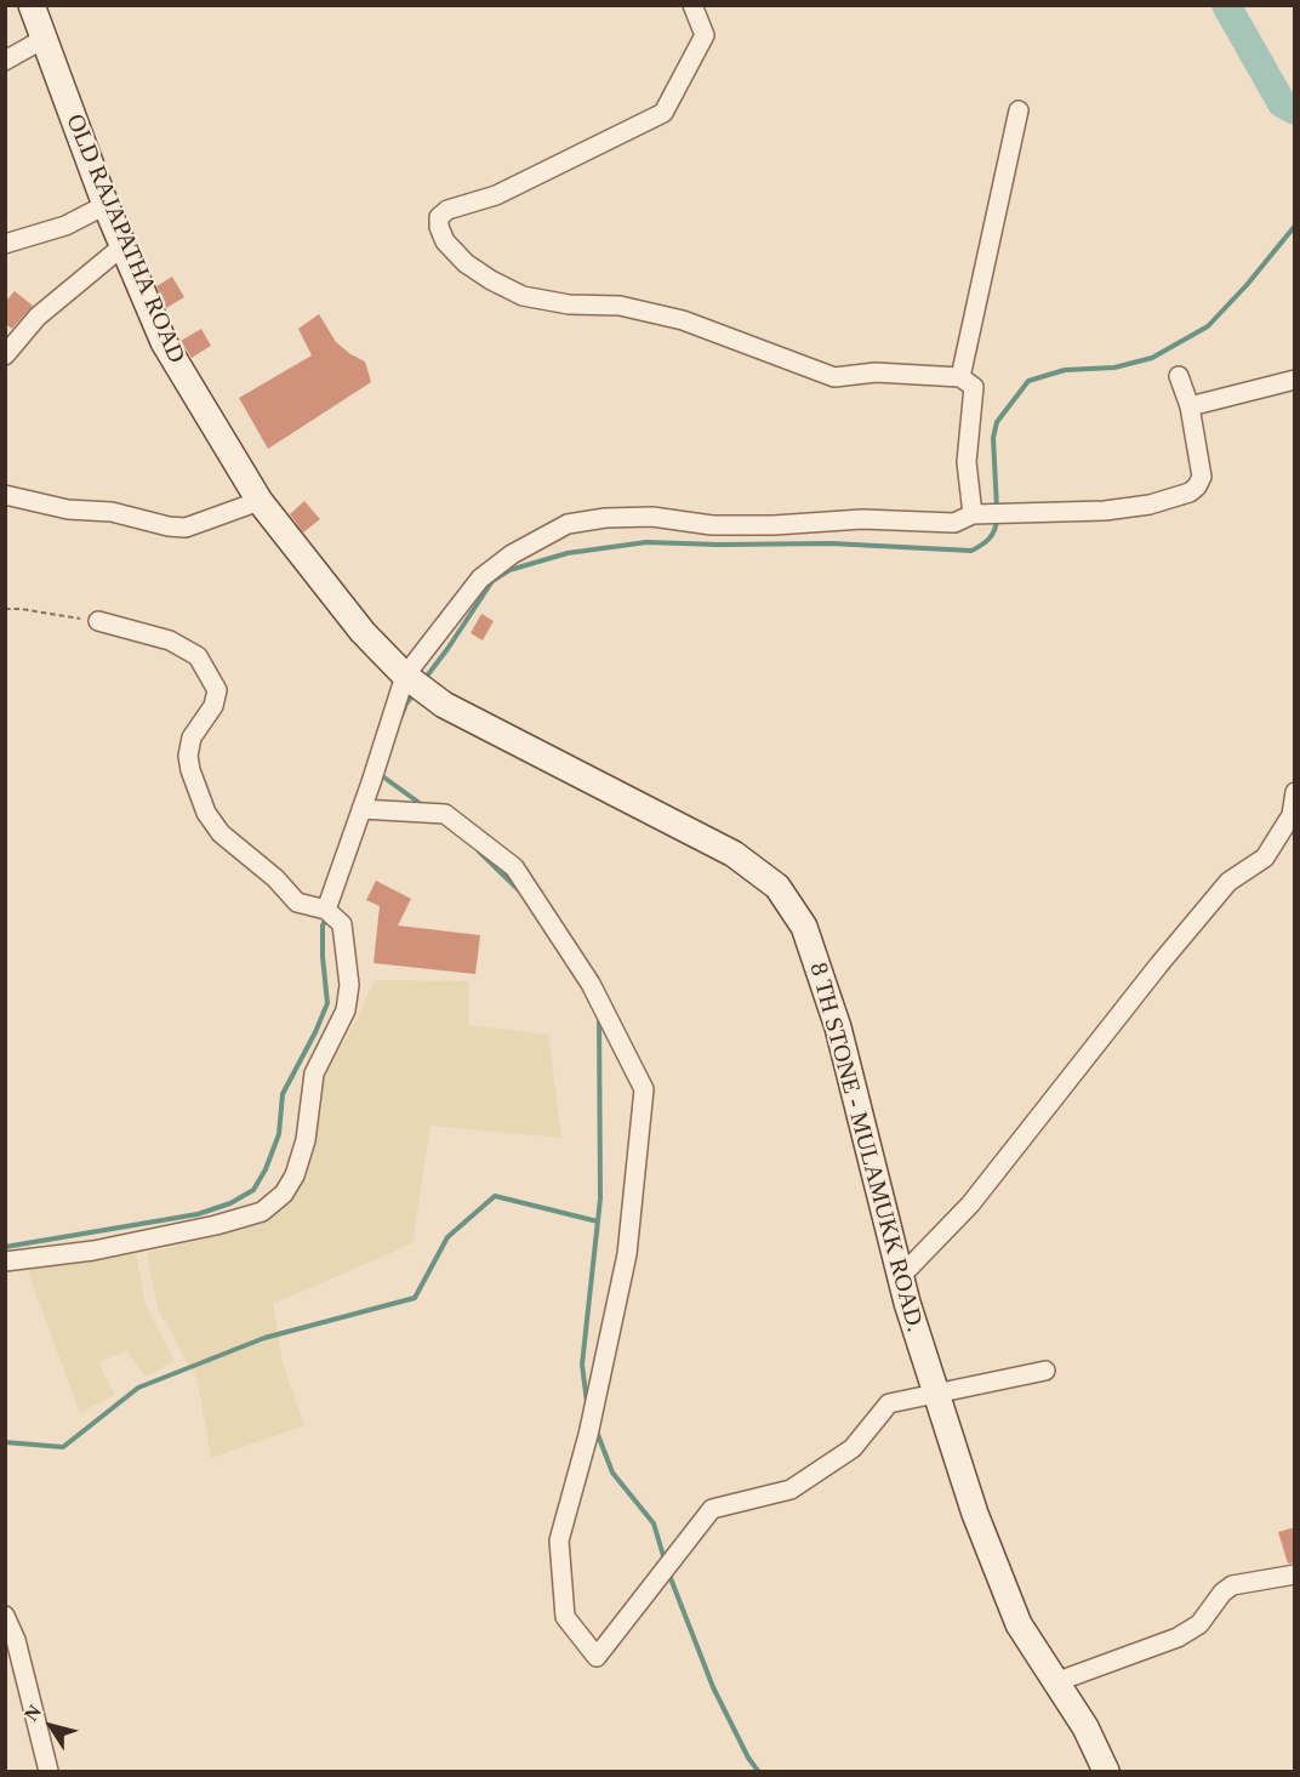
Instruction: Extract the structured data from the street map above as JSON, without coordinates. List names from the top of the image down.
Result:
{
  "streets": {
    "main road": ["OLD RAJAPATHA ROAD", "8 TH STONE - MULAMUKK ROAD."]
  },
  "crossings": [
    ["OLD RAJAPATHA ROAD", "8 TH STONE - MULAMUKK ROAD."]
  ],
  "north": "top left"
}
